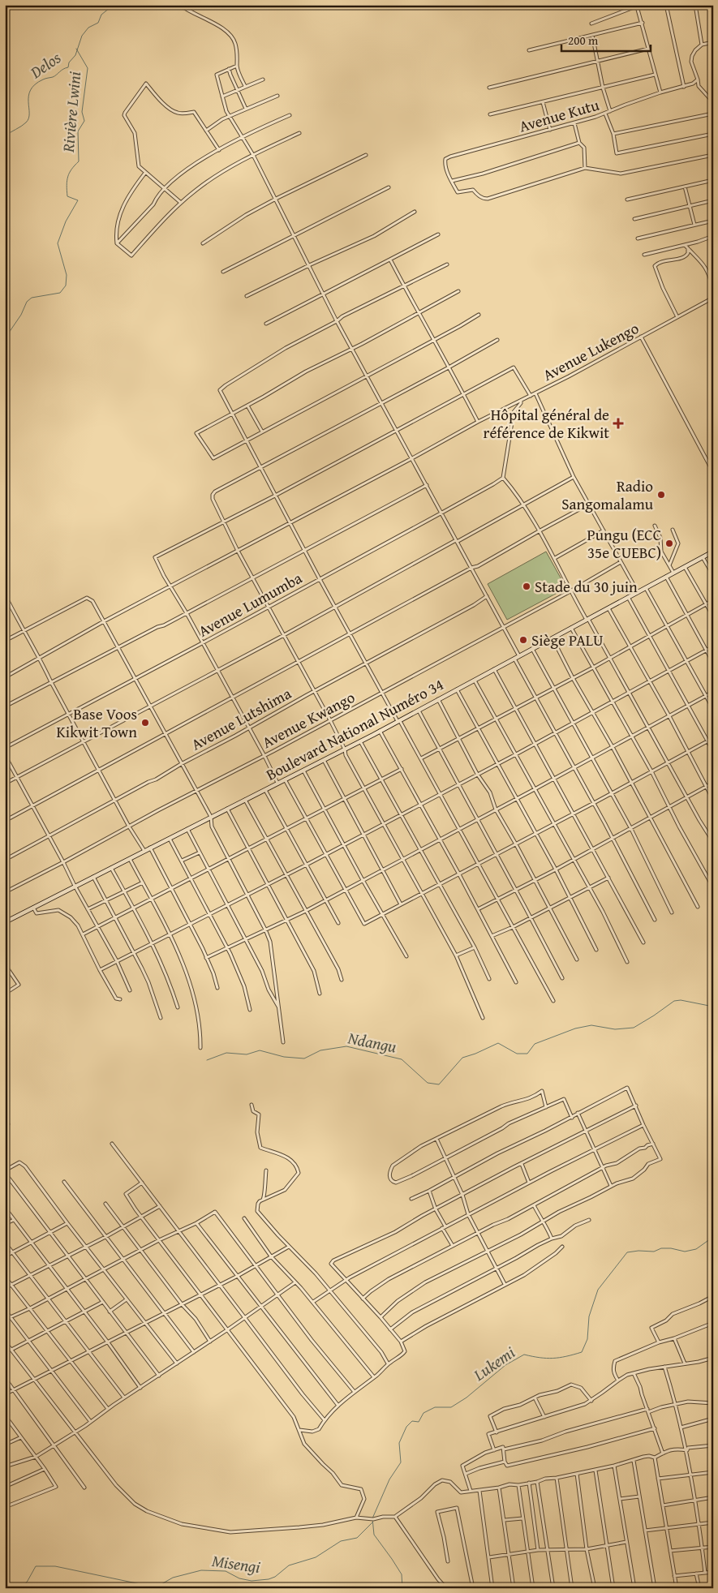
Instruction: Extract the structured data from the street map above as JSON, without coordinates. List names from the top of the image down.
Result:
{
  "streets": {
    "main road": ["Boulevard National Numéro 34"],
    "street": [
      "Avenue Kutu",
      "Avenue Lukengo",
      "Avenue Lumumba",
      "Avenue Lutshima",
      "Avenue Kwango"
    ]
  },
  "water": [
    "Delos",
    "Rivière Lwini",
    "Ndangu",
    "Lukemi",
    "Misengi"
  ],
  "places": {
    "health": ["Hôpital général de référence de Kikwit"],
    "other": [
      "Radio Sangomalamu",
      "Pungu (ECC 35e CUEBC)",
      "Stade du 30 juin",
      "Siège PALU",
      "Base Voos Kikwit Town"
    ]
  },
  "scale_bar": "200 m"
}
